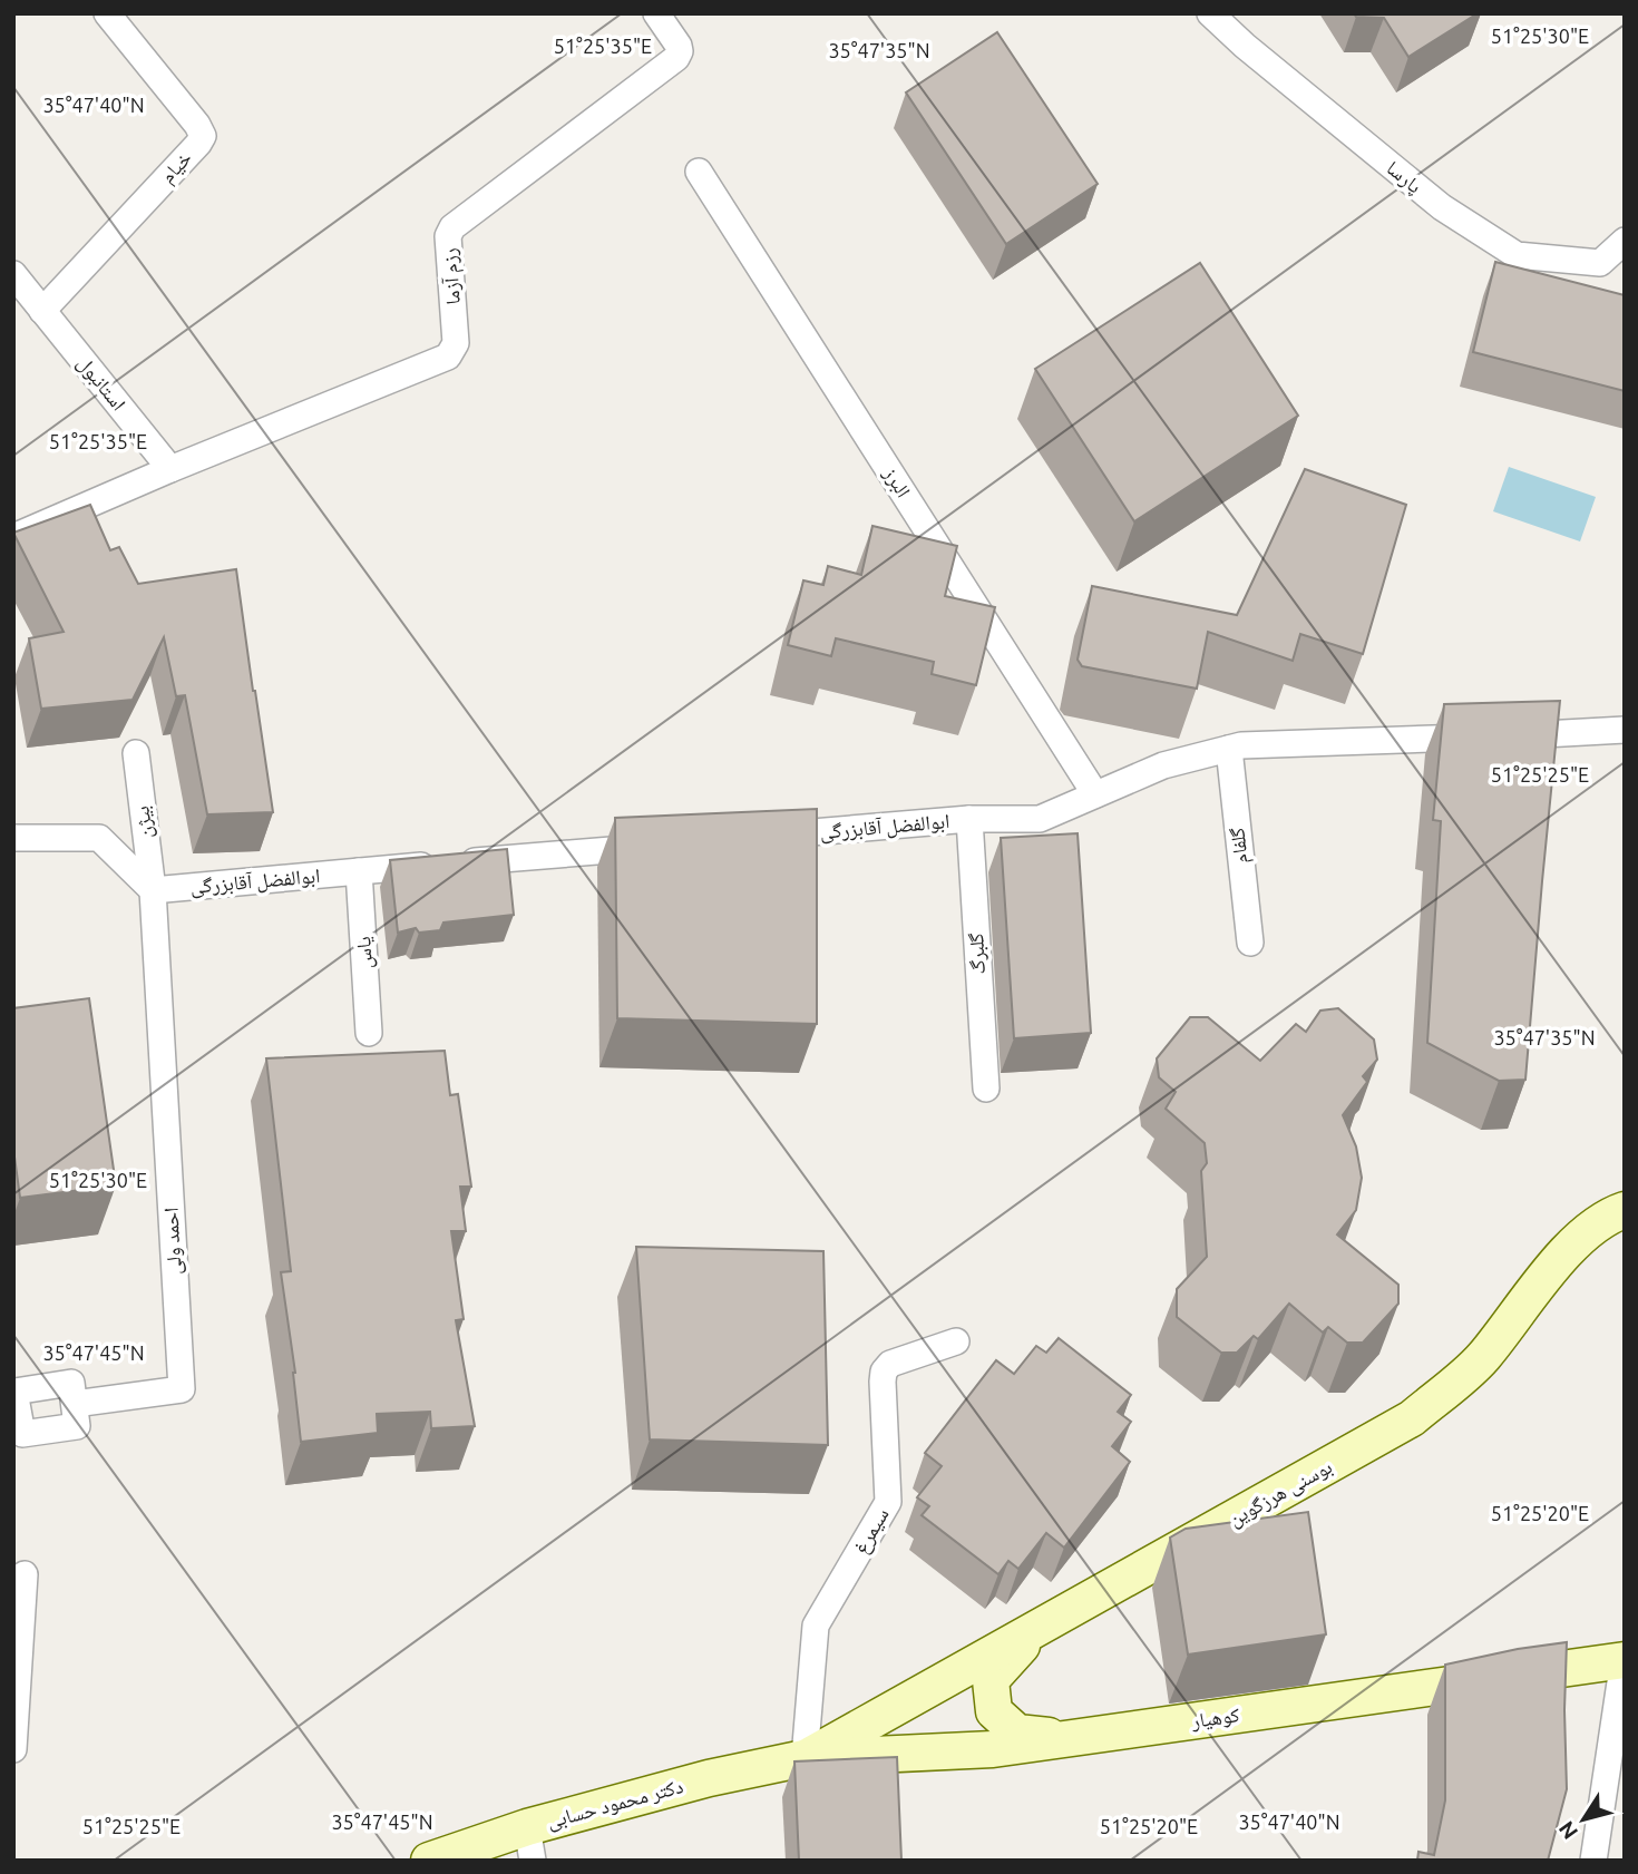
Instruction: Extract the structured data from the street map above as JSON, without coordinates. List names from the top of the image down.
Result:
{
  "streets": {
    "street": [
      "خیام",
      "پارسا",
      "رزم آزما",
      "استانبول",
      "البرز",
      "بیژن",
      "ابوالفضل آقابزرگی",
      "گلفام",
      "یاس",
      "گلبرگ",
      "احمد ولی",
      "بوسنی هرزگوین",
      "سیمرغ",
      "کوهیار",
      "دکتر محمود حسابی"
    ]
  },
  "crossings": [
    ["خیام", "استانبول"],
    ["رزم آزما", "استانبول"],
    ["البرز", "ابوالفضل آقابزرگی"],
    ["بیژن", "ابوالفضل آقابزرگی"],
    ["بیژن", "احمد ولی"],
    ["ابوالفضل آقابزرگی", "گلفام"],
    ["ابوالفضل آقابزرگی", "یاس"],
    ["ابوالفضل آقابزرگی", "گلبرگ"],
    ["ابوالفضل آقابزرگی", "احمد ولی"],
    ["بوسنی هرزگوین", "سیمرغ"],
    ["بوسنی هرزگوین", "کوهیار"],
    ["بوسنی هرزگوین", "دکتر محمود حسابی"],
    ["سیمرغ", "کوهیار"],
    ["سیمرغ", "دکتر محمود حسابی"],
    ["کوهیار", "دکتر محمود حسابی"]
  ],
  "north": "bottom left",
  "coordinates": [
    "51°25'30\"E",
    "51°25'35\"E",
    "35°47'35\"N",
    "35°47'40\"N",
    "51°25'25\"E",
    "35°47'45\"N",
    "51°25'20\"E"
  ]
}
